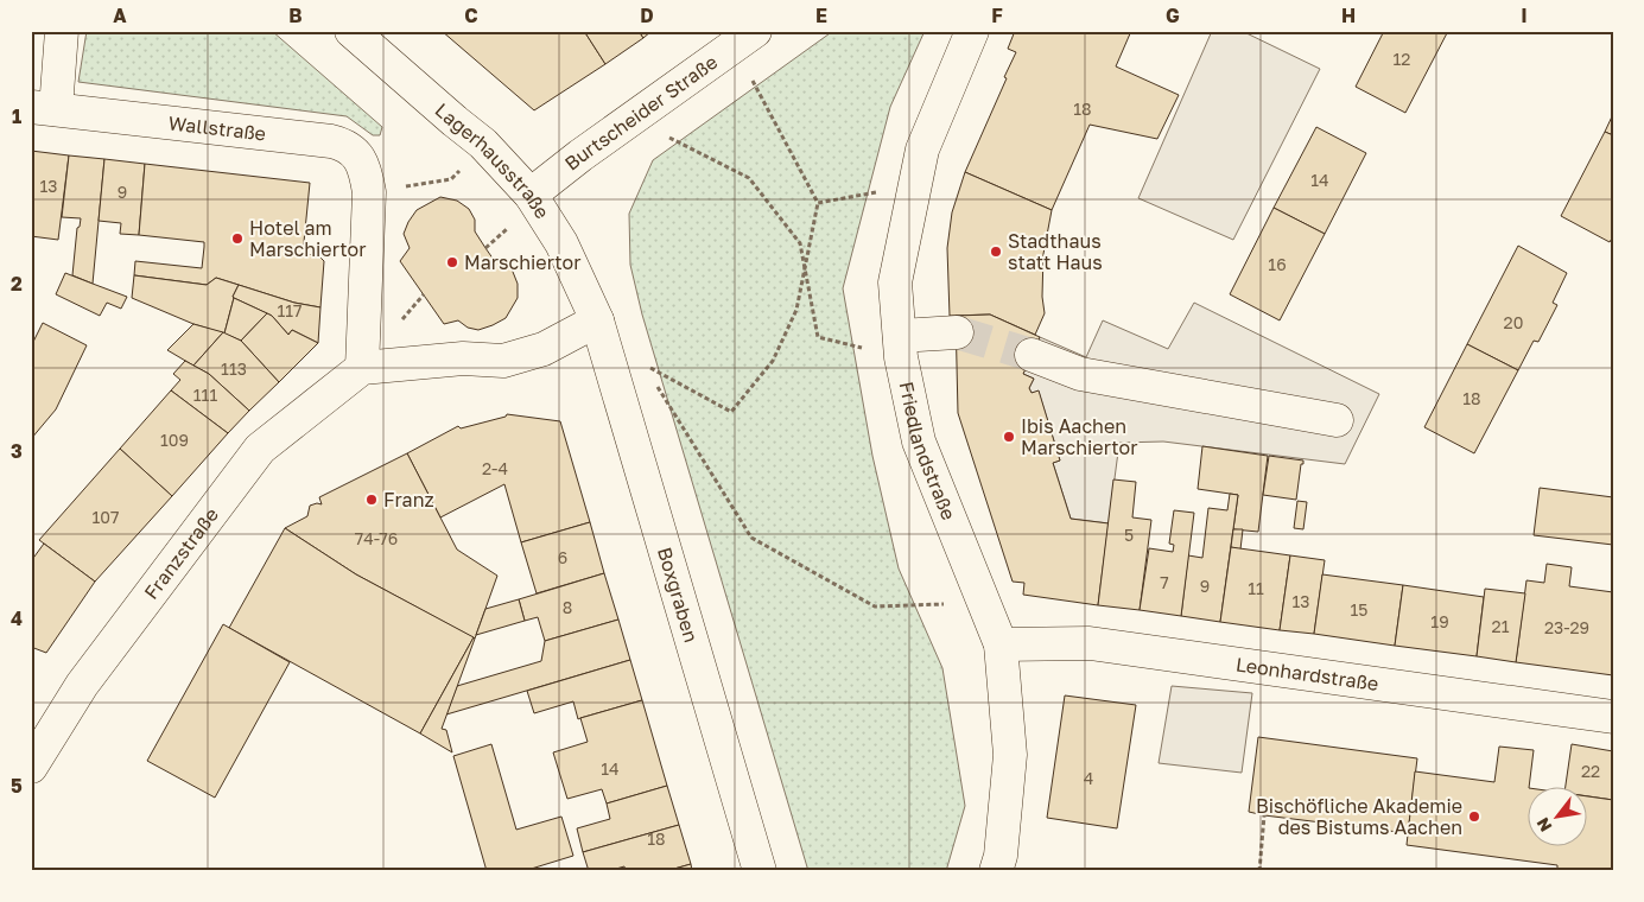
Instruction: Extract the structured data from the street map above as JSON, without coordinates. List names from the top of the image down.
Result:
{
  "streets": {
    "main road": [
      "Burtscheider Straße",
      "Wallstraße",
      "Lagerhausstraße",
      "Friedlandstraße",
      "Franzstraße",
      "Boxgraben",
      "Leonhardstraße"
    ]
  },
  "crossings": [
    ["Burtscheider Straße", "Lagerhausstraße"],
    ["Lagerhausstraße", "Boxgraben"],
    ["Friedlandstraße", "Leonhardstraße"]
  ],
  "places": [
    "Hotel am Marschiertor",
    "Stadthaus statt Haus",
    "Marschiertor",
    "Ibis Aachen Marschiertor",
    "Franz",
    "Bischöfliche Akademie des Bistums Aachen"
  ],
  "house_numbers": [
    "12",
    "18",
    "14",
    "13",
    "9",
    "16",
    "117",
    "20",
    "113",
    "111",
    "18",
    "109",
    "2-4",
    "107",
    "5",
    "74-76",
    "6",
    "7",
    "9",
    "11",
    "13",
    "8",
    "15",
    "19",
    "21",
    "23-29",
    "14",
    "22",
    "4",
    "18"
  ],
  "north": "bottom left",
  "grid": {
    "columns": [
      "A",
      "B",
      "C",
      "D",
      "E",
      "F",
      "G",
      "H",
      "I"
    ],
    "rows": [
      "1",
      "2",
      "3",
      "4",
      "5"
    ]
  }
}
